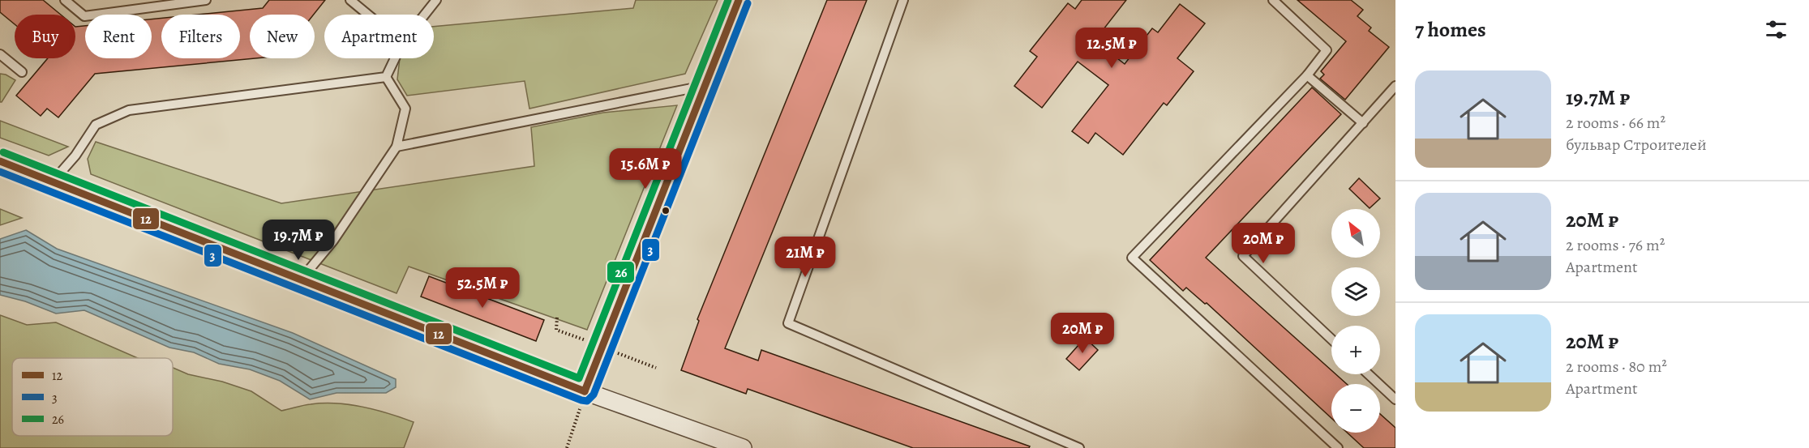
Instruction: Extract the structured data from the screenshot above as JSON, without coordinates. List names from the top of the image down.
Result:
{
  "lines": ["transit line 12", "transit line 26", "transit line 3"],
  "legend": ["12", "3", "26"],
  "north": "top left",
  "page": {
    "heading": "7 homes",
    "chip": [
      "Buy",
      "Rent",
      "Filters",
      "New",
      "Apartment"
    ],
    "price": [
      "12.5M ₽",
      "15.6M ₽",
      "19.7M ₽",
      "20M ₽",
      "21M ₽",
      "52.5M ₽",
      "20M ₽"
    ],
    "list": [
      {
        "name": "19.7M ₽",
        "note": "2 rooms · 66 m² · бульвар Строителей"
      },
      {
        "name": "20M ₽",
        "note": "2 rooms · 76 m² · Apartment"
      },
      {
        "name": "20M ₽",
        "note": "2 rooms · 80 m² · Apartment"
      }
    ],
    "map_buttons": ["+", "−"]
  }
}
